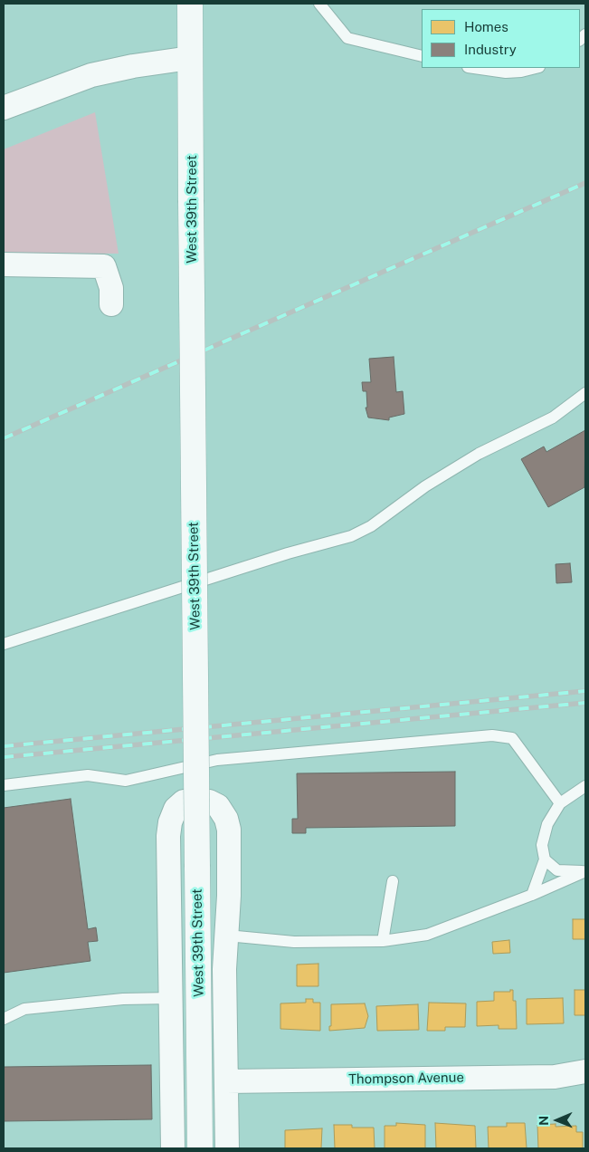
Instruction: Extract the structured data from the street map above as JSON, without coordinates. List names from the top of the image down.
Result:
{
  "streets": {
    "street": ["West 39th Street", "Thompson Avenue"]
  },
  "legend": ["Homes", "Industry"],
  "north": "left"
}
